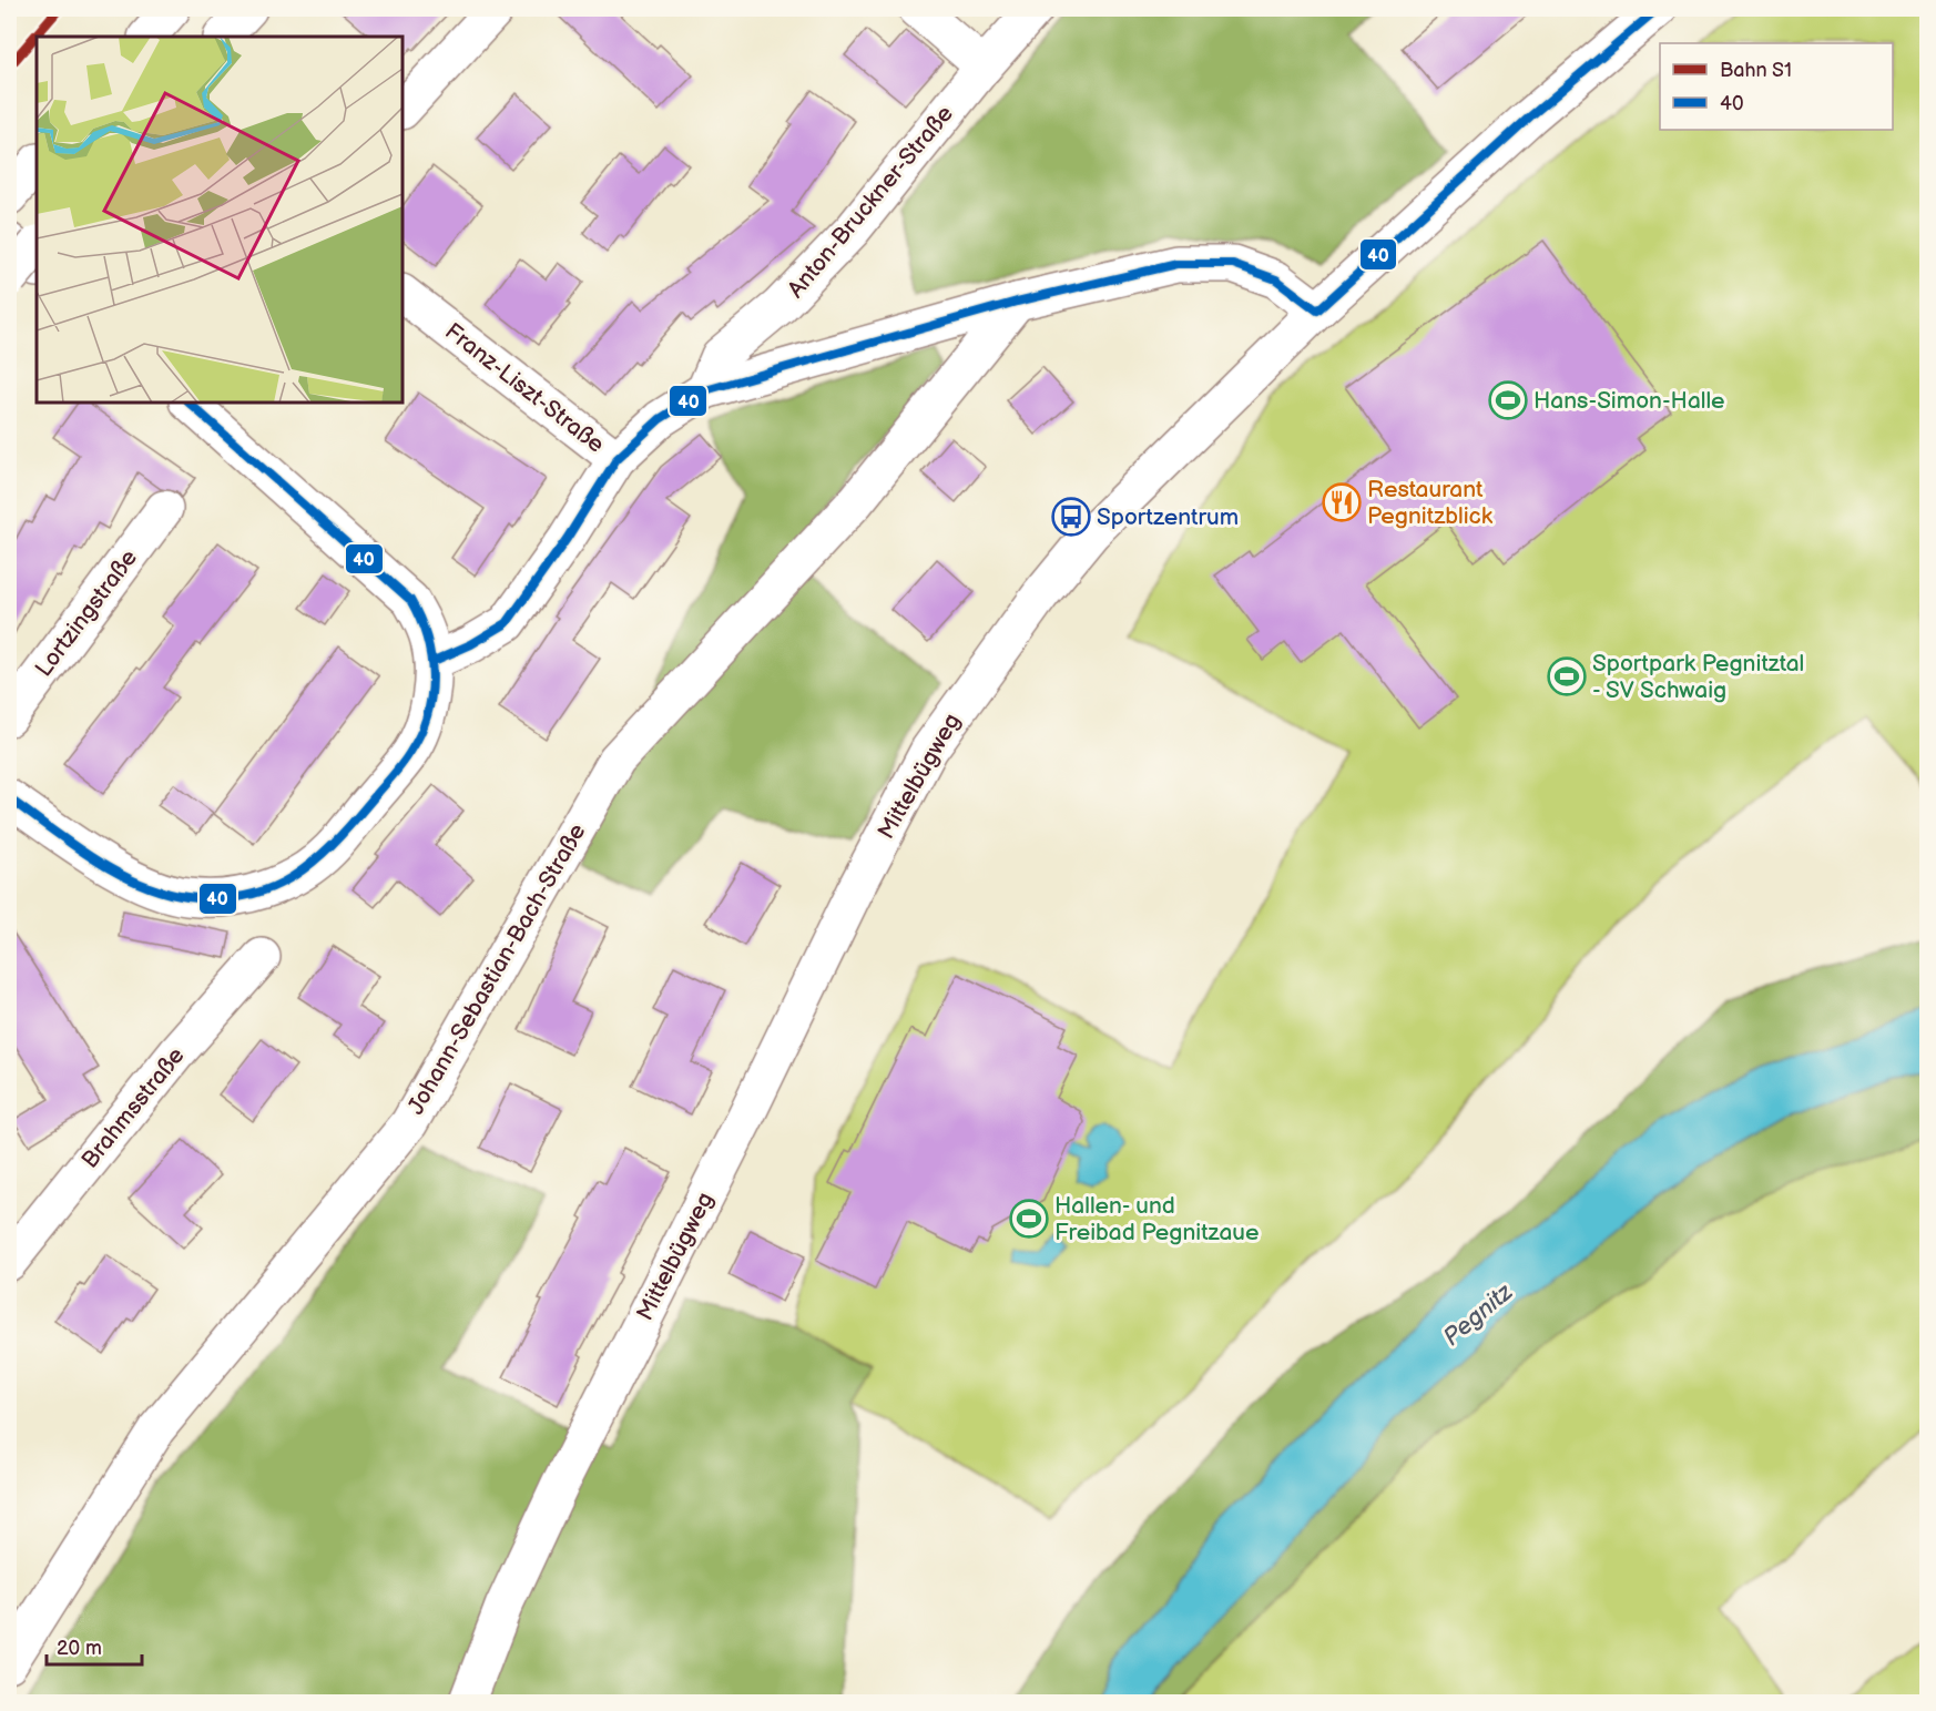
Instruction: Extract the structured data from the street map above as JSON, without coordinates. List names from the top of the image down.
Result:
{
  "streets": {
    "street": [
      "Anton-Bruckner-Straße",
      "Franz-Liszt-Straße",
      "Lortzingstraße",
      "Mittelbügweg",
      "Johann-Sebastian-Bach-Straße",
      "Brahmsstraße"
    ]
  },
  "water": ["Pegnitz"],
  "places": {
    "sports": ["Hans-Simon-Halle", "Sportpark Pegnitztal - SV Schwaig", "Hallen- und Freibad Pegnitzaue"],
    "restaurant": ["Restaurant Pegnitzblick"],
    "bus stop": ["Sportzentrum"]
  },
  "lines": ["rail line S1", "transit line 40"],
  "legend": ["Bahn S1", "40"],
  "scale_bar": "20 m"
}
